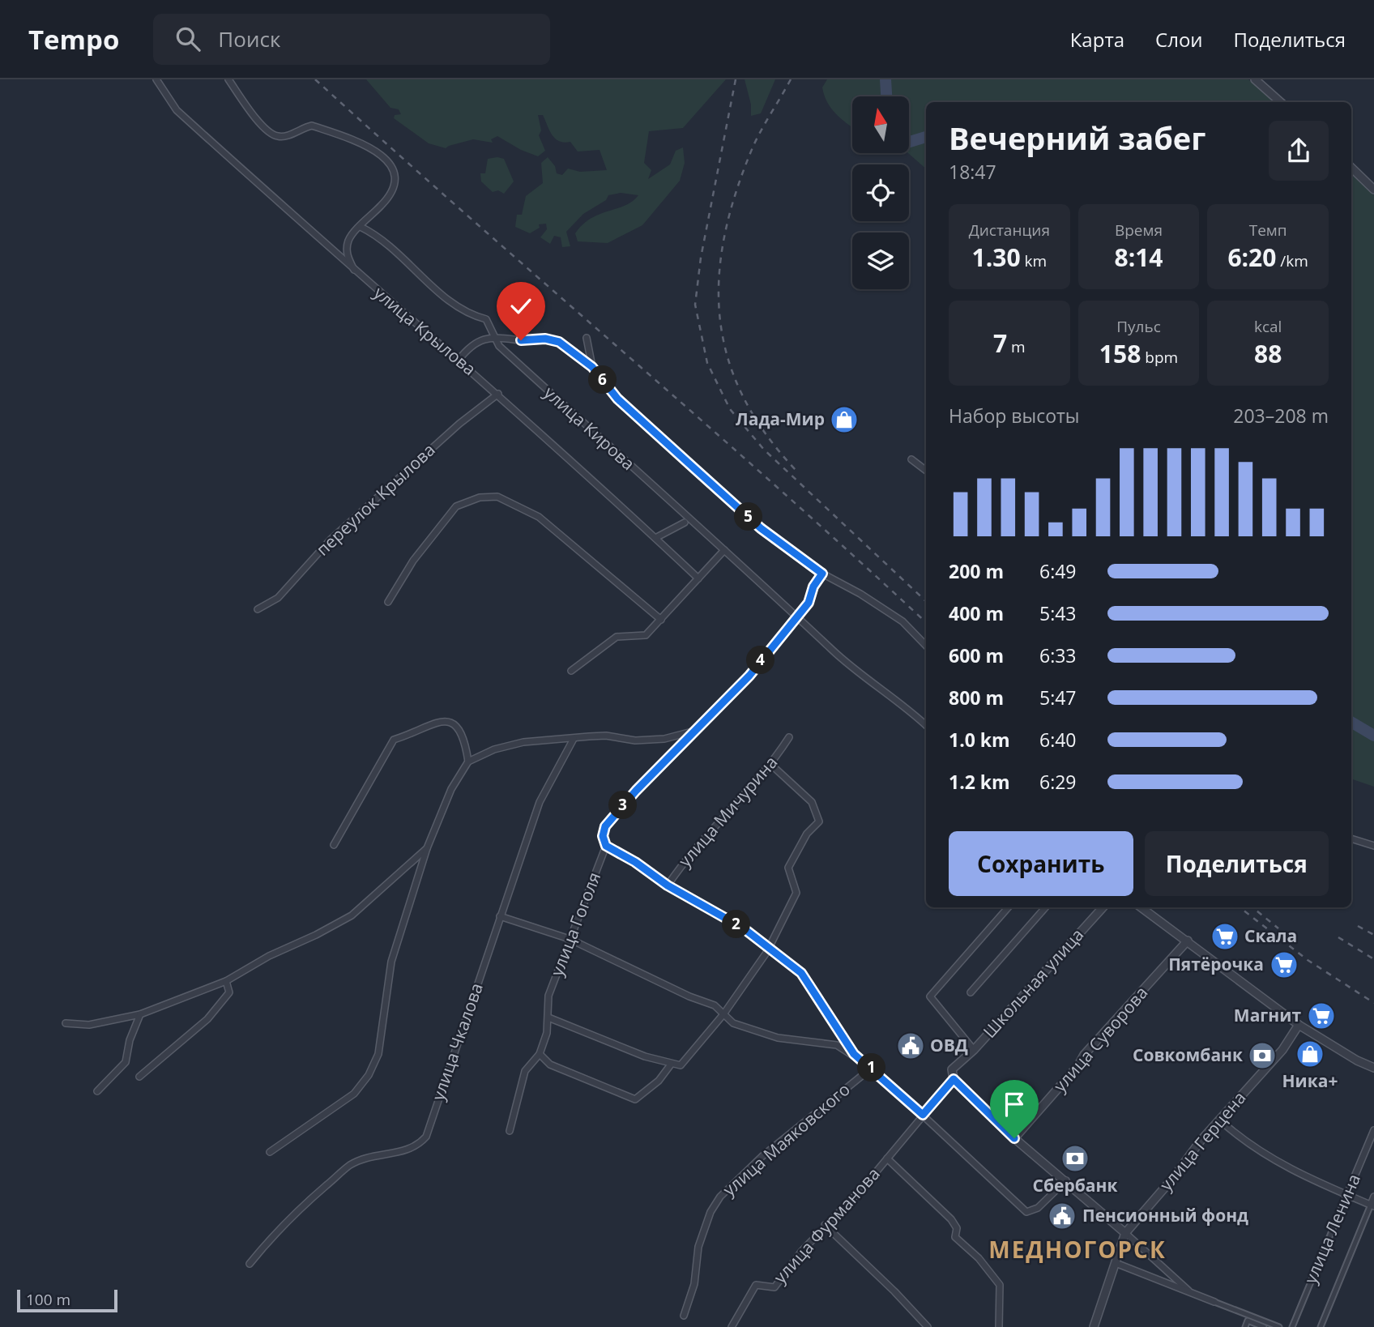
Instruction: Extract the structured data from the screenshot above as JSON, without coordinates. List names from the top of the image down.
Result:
{
  "streets": {
    "street": [
      "улица Крылова",
      "улица Кирова",
      "переулок Крылова",
      "улица Мичурина",
      "улица Гоголя",
      "Школьная улица",
      "улица Суворова",
      "улица Чкалова",
      "улица Маяковского",
      "улица Герцена",
      "улица Фурманова",
      "улица Ленина"
    ]
  },
  "crossings": [
    ["улица Крылова", "переулок Крылова"],
    ["улица Кирова", "улица Гоголя"],
    ["улица Мичурина", "улица Гоголя"],
    ["Школьная улица", "улица Фурманова"]
  ],
  "districts": ["МЕДНОГОРСК"],
  "places": {
    "shop": ["Лада-Мир", "Ника+"],
    "supermarket": ["Скала", "Пятёрочка", "Магнит"],
    "public building": ["ОВД", "Пенсионный фонд"],
    "bank": ["Совкомбанк", "Сбербанк"]
  },
  "scale_bar": "100 m",
  "north": "top",
  "page": {
    "header": "Tempo",
    "search": "Поиск",
    "nav": ["Карта", "Слои", "Поделиться"],
    "heading": ["Вечерний забег", "18:47"],
    "stats": [
      ["Дистанция", "1.30 km"],
      ["Время", "8:14"],
      ["Темп", "6:20 /km"],
      ["7 m"],
      ["Пульс", "158 bpm"],
      ["kcal", "88"]
    ],
    "pins": [
      "6",
      "5",
      "4",
      "3",
      "2",
      "1"
    ],
    "chart": ["Набор высоты", "203–208 m"],
    "list": [
      {
        "name": "200 m",
        "note": "6:49"
      },
      {
        "name": "400 m",
        "note": "5:43"
      },
      {
        "name": "600 m",
        "note": "6:33"
      },
      {
        "name": "800 m",
        "note": "5:47"
      },
      {
        "name": "1.0 km",
        "note": "6:40"
      },
      {
        "name": "1.2 km",
        "note": "6:29"
      }
    ],
    "buttons": ["Сохранить", "Поделиться"],
    "scale": "100 m"
  }
}
